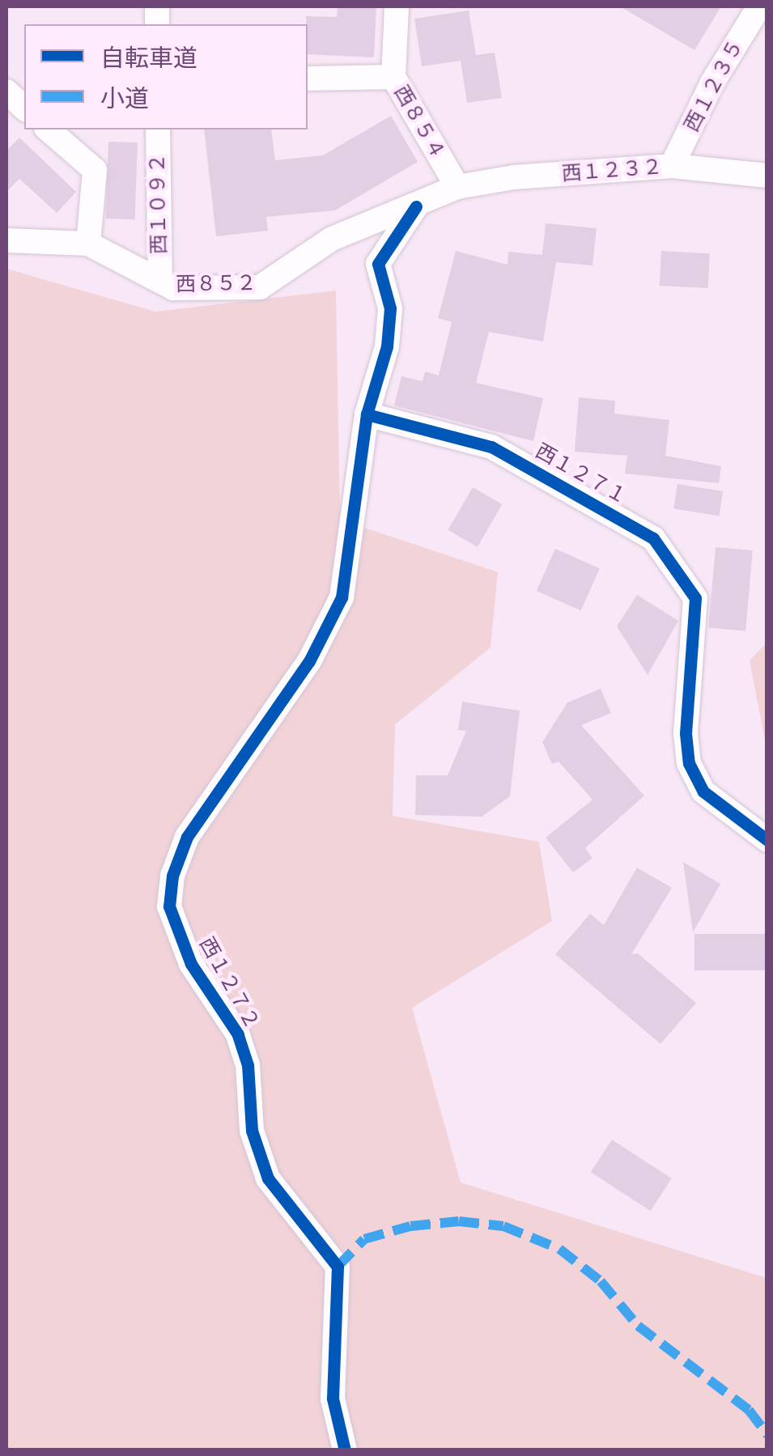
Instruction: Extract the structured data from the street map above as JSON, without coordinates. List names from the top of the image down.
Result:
{
  "streets": {
    "street": [
      "西１２３５",
      "西８５４",
      "西１２３２",
      "西１０９２",
      "西８５２",
      "西１２７１",
      "西１２７２"
    ]
  },
  "crossings": [
    ["西１２３５", "西１２３２"],
    ["西８５４", "西１２３２"],
    ["西１２３２", "西８５２"],
    ["西１０９２", "西８５２"],
    ["西１２７１", "西１２７２"]
  ],
  "legend": ["自転車道", "小道"]
}
